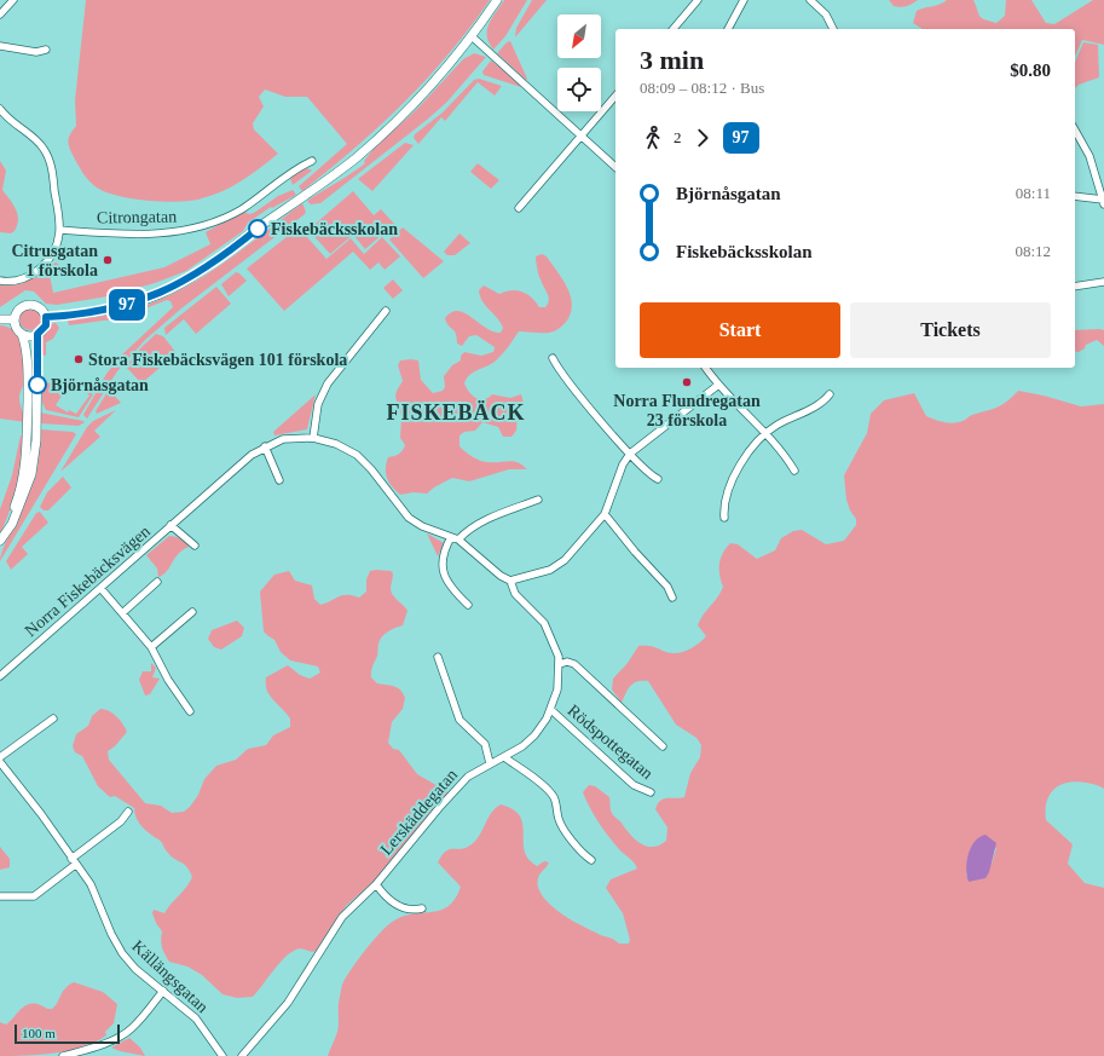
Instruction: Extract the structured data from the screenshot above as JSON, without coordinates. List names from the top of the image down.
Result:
{
  "streets": {
    "street": [
      "Citrongatan",
      "Norra Fiskebäcksvägen",
      "Rödspottegatan",
      "Lerskäddegatan",
      "Källängsgatan"
    ]
  },
  "crossings": [
    ["Rödspottegatan", "Lerskäddegatan"]
  ],
  "districts": ["FISKEBÄCK"],
  "places": [
    "Fiskebäcksskolan",
    "Citrusgatan 1 förskola",
    "Stora Fiskebäcksvägen 101 förskola",
    "Norra Flundregatan 23 förskola",
    "Björnåsgatan"
  ],
  "lines": ["bus line 97"],
  "scale_bar": "100 m",
  "north": "bottom left",
  "page": {
    "on_map": "97",
    "heading": ["3 min", "08:09 – 08:12 · Bus", "$0.80"],
    "legs": ["2", "97"],
    "list": [
      {
        "name": "Björnåsgatan",
        "value": "08:11"
      },
      {
        "name": "Fiskebäcksskolan",
        "value": "08:12"
      }
    ],
    "buttons": ["Start", "Tickets"],
    "scale": "100 m"
  }
}
